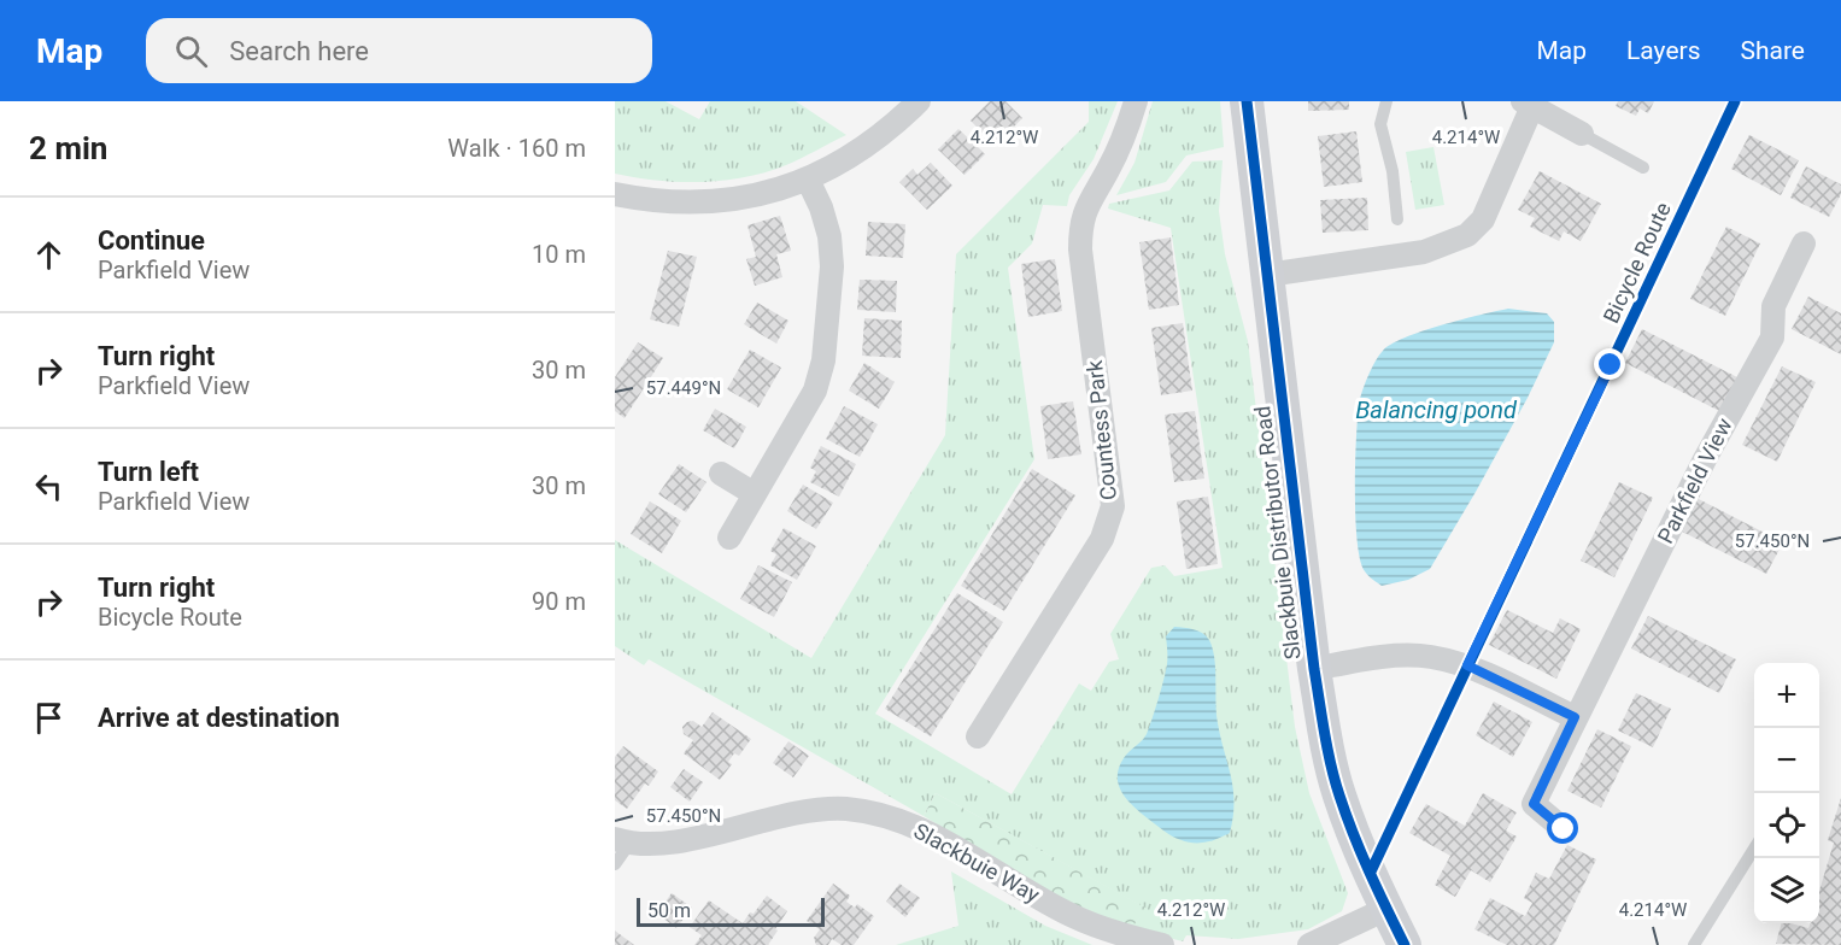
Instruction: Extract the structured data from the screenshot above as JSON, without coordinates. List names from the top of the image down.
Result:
{
  "streets": {
    "street": [
      "Countess Park",
      "Parkfield View",
      "Slackbuie Distributor Road",
      "Slackbuie Way"
    ],
    "cycle path": ["Bicycle Route"]
  },
  "water": ["Balancing pond"],
  "scale_bar": "50 m",
  "page": {
    "header": "Map",
    "search": "Search here",
    "nav": ["Map", "Layers", "Share"],
    "heading": ["2 min", "Walk · 160 m"],
    "list": [
      ["Continue", "Parkfield View", "10 m"],
      ["Turn right", "Parkfield View", "30 m"],
      ["Turn left", "Parkfield View", "30 m"],
      ["Turn right", "Bicycle Route", "90 m"],
      "Arrive at destination"
    ],
    "map_buttons": ["+", "−"],
    "scale": "50 m"
  },
  "coordinates": [
    "4.212°W",
    "4.214°W",
    "57.449°N",
    "57.450°N"
  ]
}
